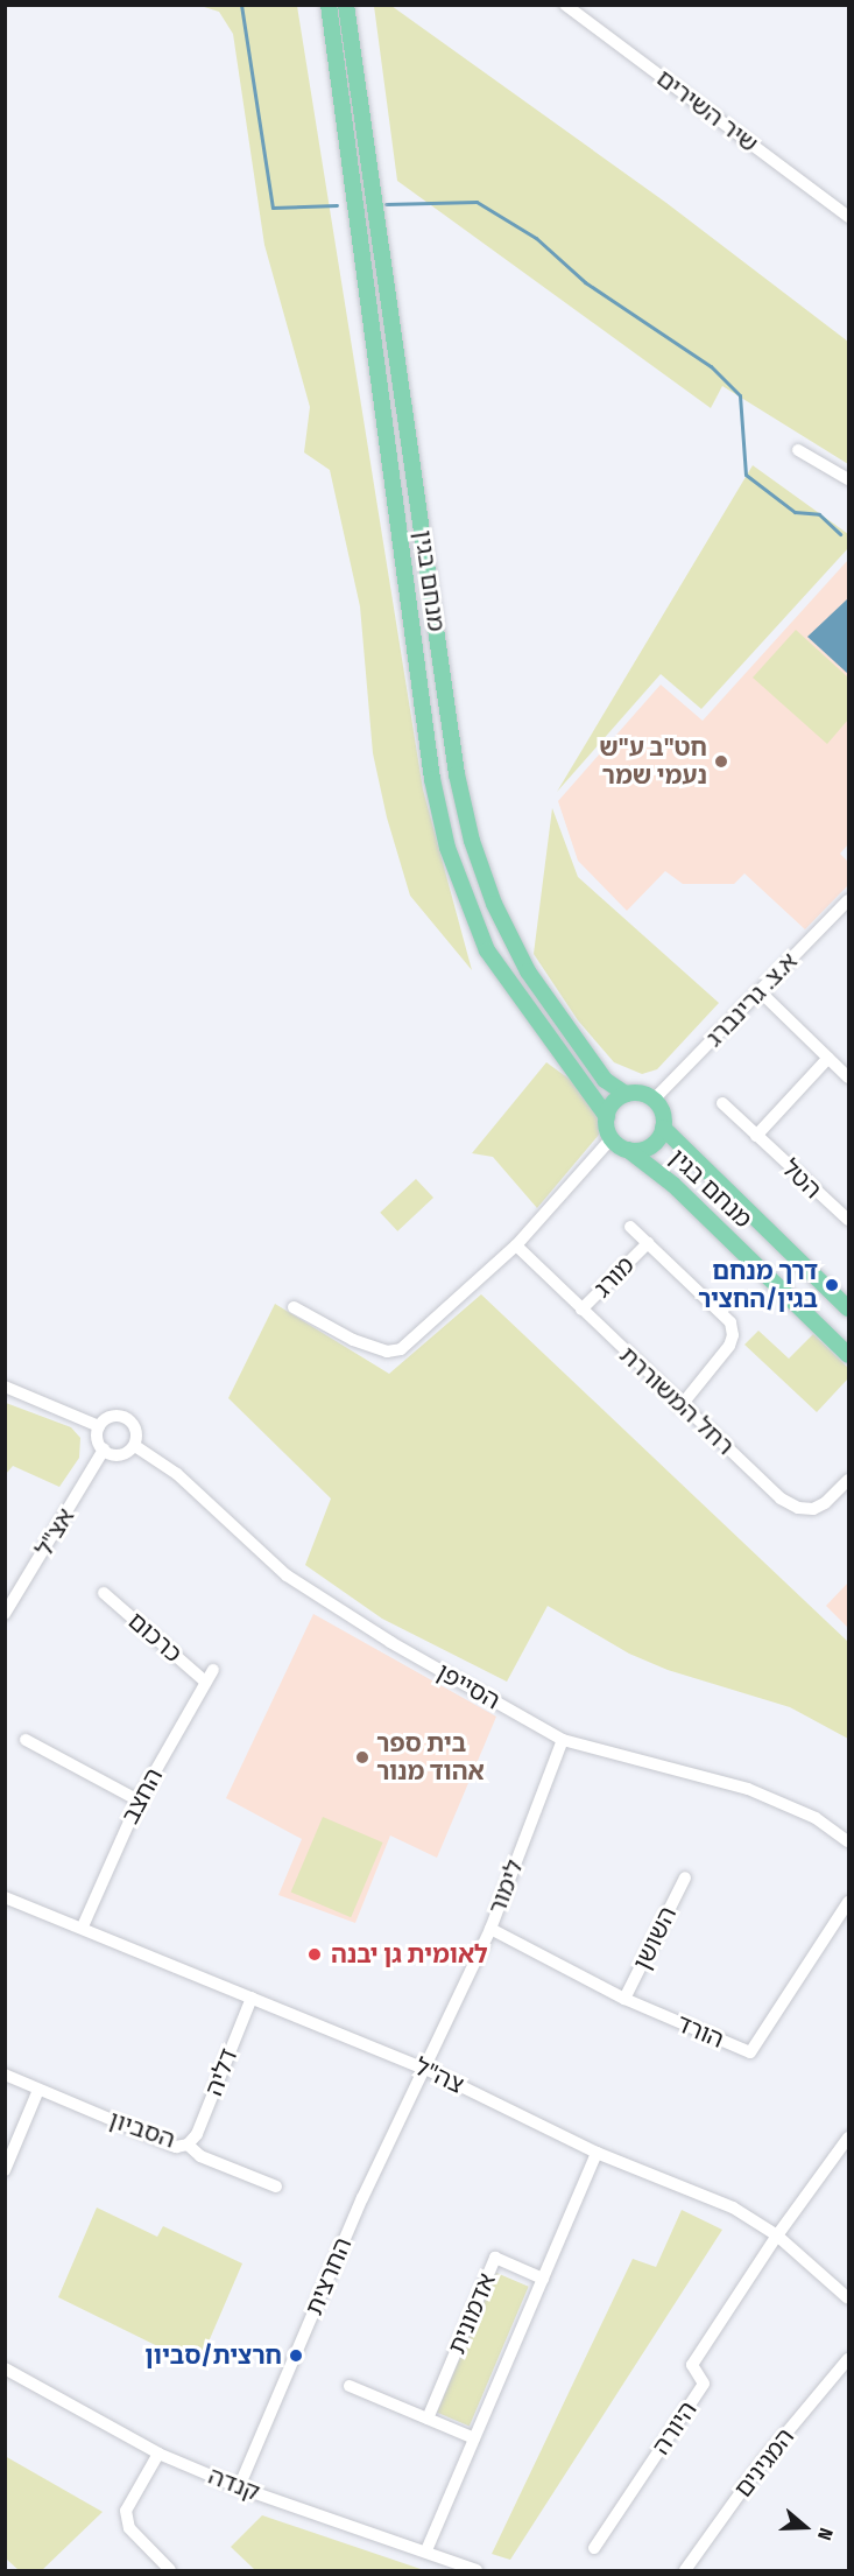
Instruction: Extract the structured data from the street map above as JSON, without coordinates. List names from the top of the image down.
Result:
{
  "streets": {
    "main road": ["מנחם בגין"],
    "street": [
      "שיר השירים",
      "א.צ. גרינברג",
      "הטל",
      "מורג",
      "רחל המשוררת",
      "אצ\"ל",
      "כרכום",
      "הסייפן",
      "החצב",
      "לימור",
      "השושן",
      "הורד",
      "דליה",
      "צה\"ל",
      "הסביון",
      "החרצית",
      "אדמונית",
      "היורה",
      "המגינים",
      "קנדה"
    ]
  },
  "crossings": [
    ["מנחם בגין", "א.צ. גרינברג"],
    ["מורג", "רחל המשוררת"],
    ["אצ\"ל", "הסייפן"],
    ["כרכום", "החצב"],
    ["הסייפן", "לימור"],
    ["החצב", "צה\"ל"],
    ["לימור", "הורד"],
    ["לימור", "צה\"ל"],
    ["לימור", "החרצית"],
    ["השושן", "הורד"],
    ["דליה", "צה\"ל"],
    ["דליה", "הסביון"],
    ["צה\"ל", "החרצית"],
    ["צה\"ל", "אדמונית"],
    ["צה\"ל", "היורה"],
    ["החרצית", "קנדה"],
    ["אדמונית", "קנדה"]
  ],
  "places": [
    "חט\"ב ע\"ש נעמי שמר",
    "דרך מנחם בגין/החציר",
    "בית ספר אהוד מנור",
    "לאומית גן יבנה",
    "חרצית/סביון"
  ],
  "north": "right"
}
